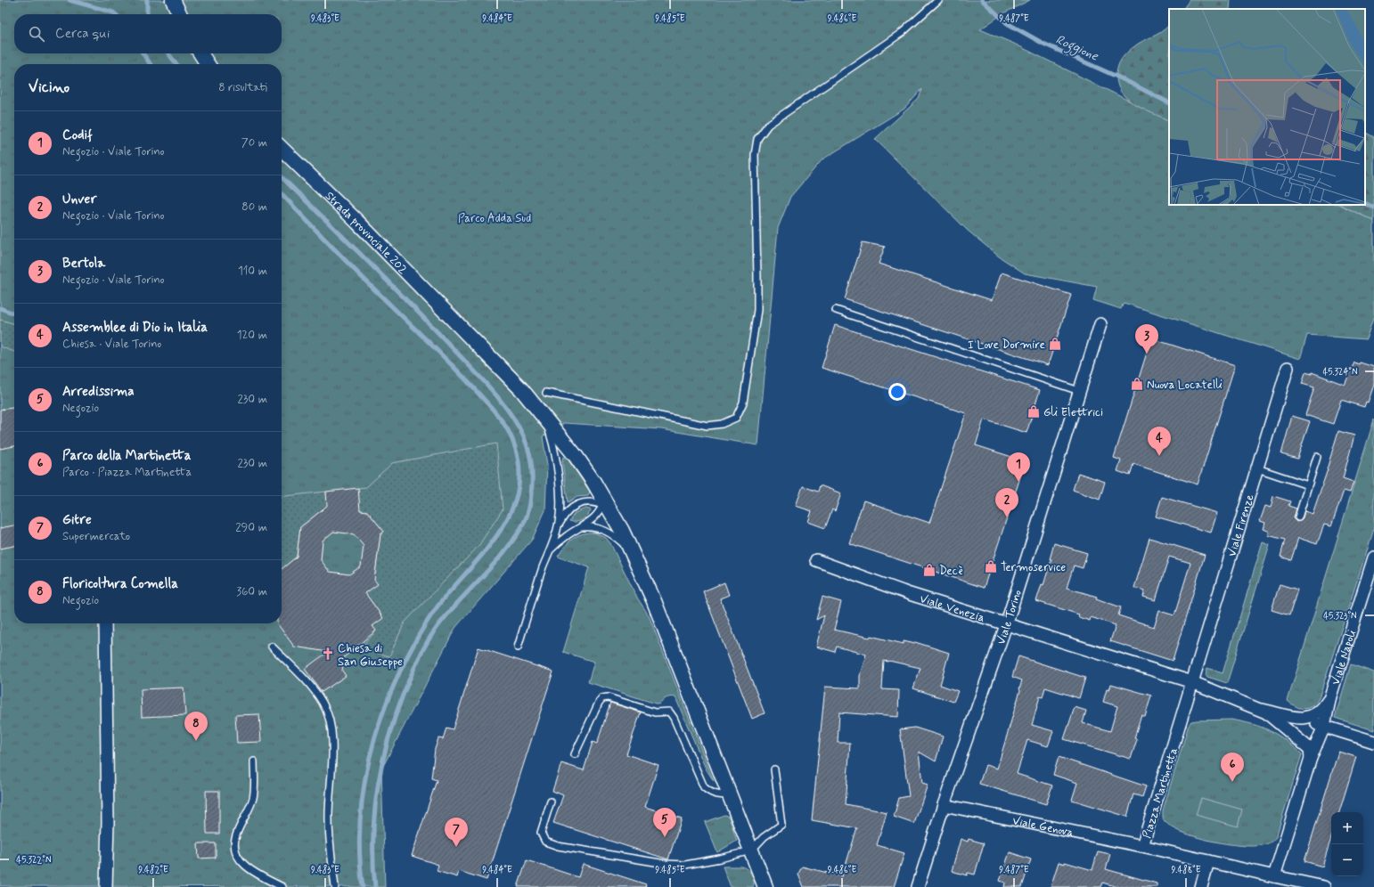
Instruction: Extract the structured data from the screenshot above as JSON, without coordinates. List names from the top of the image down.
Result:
{
  "streets": {
    "street": [
      "Strada provinciale 202",
      "Viale Firenze",
      "Viale Venezia",
      "Viale Torino",
      "Viale Napoli",
      "Piazza Martinetta",
      "Viale Genova"
    ]
  },
  "crossings": [
    ["Viale Firenze", "Viale Venezia"],
    ["Viale Firenze", "Piazza Martinetta"],
    ["Viale Venezia", "Viale Torino"],
    ["Viale Venezia", "Piazza Martinetta"],
    ["Viale Torino", "Viale Genova"],
    ["Piazza Martinetta", "Viale Genova"]
  ],
  "water": ["Roggione"],
  "parks": ["Parco Adda Sud"],
  "places": {
    "shop": [
      "I Love Dormire",
      "Nuova Locatelli",
      "Gli Elettrici",
      "Termoservice",
      "Decè"
    ],
    "church": ["Chiesa di San Giuseppe"]
  },
  "page": {
    "search": "Cerca qui",
    "heading": ["Vicino", "8 risultati"],
    "list": [
      {
        "mark": "1",
        "name": "Codif",
        "note": "Negozio · Viale Torino",
        "value": "70 m"
      },
      {
        "mark": "2",
        "name": "Unver",
        "note": "Negozio · Viale Torino",
        "value": "80 m"
      },
      {
        "mark": "3",
        "name": "Bertola",
        "note": "Negozio · Viale Torino",
        "value": "110 m"
      },
      {
        "mark": "4",
        "name": "Assemblee di Dio in Italia",
        "note": "Chiesa · Viale Torino",
        "value": "120 m"
      },
      {
        "mark": "5",
        "name": "Arredissima",
        "note": "Negozio",
        "value": "230 m"
      },
      {
        "mark": "6",
        "name": "Parco della Martinetta",
        "note": "Parco · Piazza Martinetta",
        "value": "230 m"
      },
      {
        "mark": "7",
        "name": "Gitre",
        "note": "Supermercato",
        "value": "290 m"
      },
      {
        "mark": "8",
        "name": "Floricoltura Comella",
        "note": "Negozio",
        "value": "360 m"
      }
    ],
    "pins": [
      "3",
      "4",
      "1",
      "2",
      "8",
      "6",
      "5",
      "7"
    ],
    "map_buttons": ["+", "−"]
  },
  "coordinates": [
    "9.483°E",
    "9.484°E",
    "9.485°E",
    "9.486°E",
    "9.487°E",
    "45.324°N",
    "45.323°N",
    "45.322°N",
    "9.482°E",
    "9.488°E"
  ]
}
